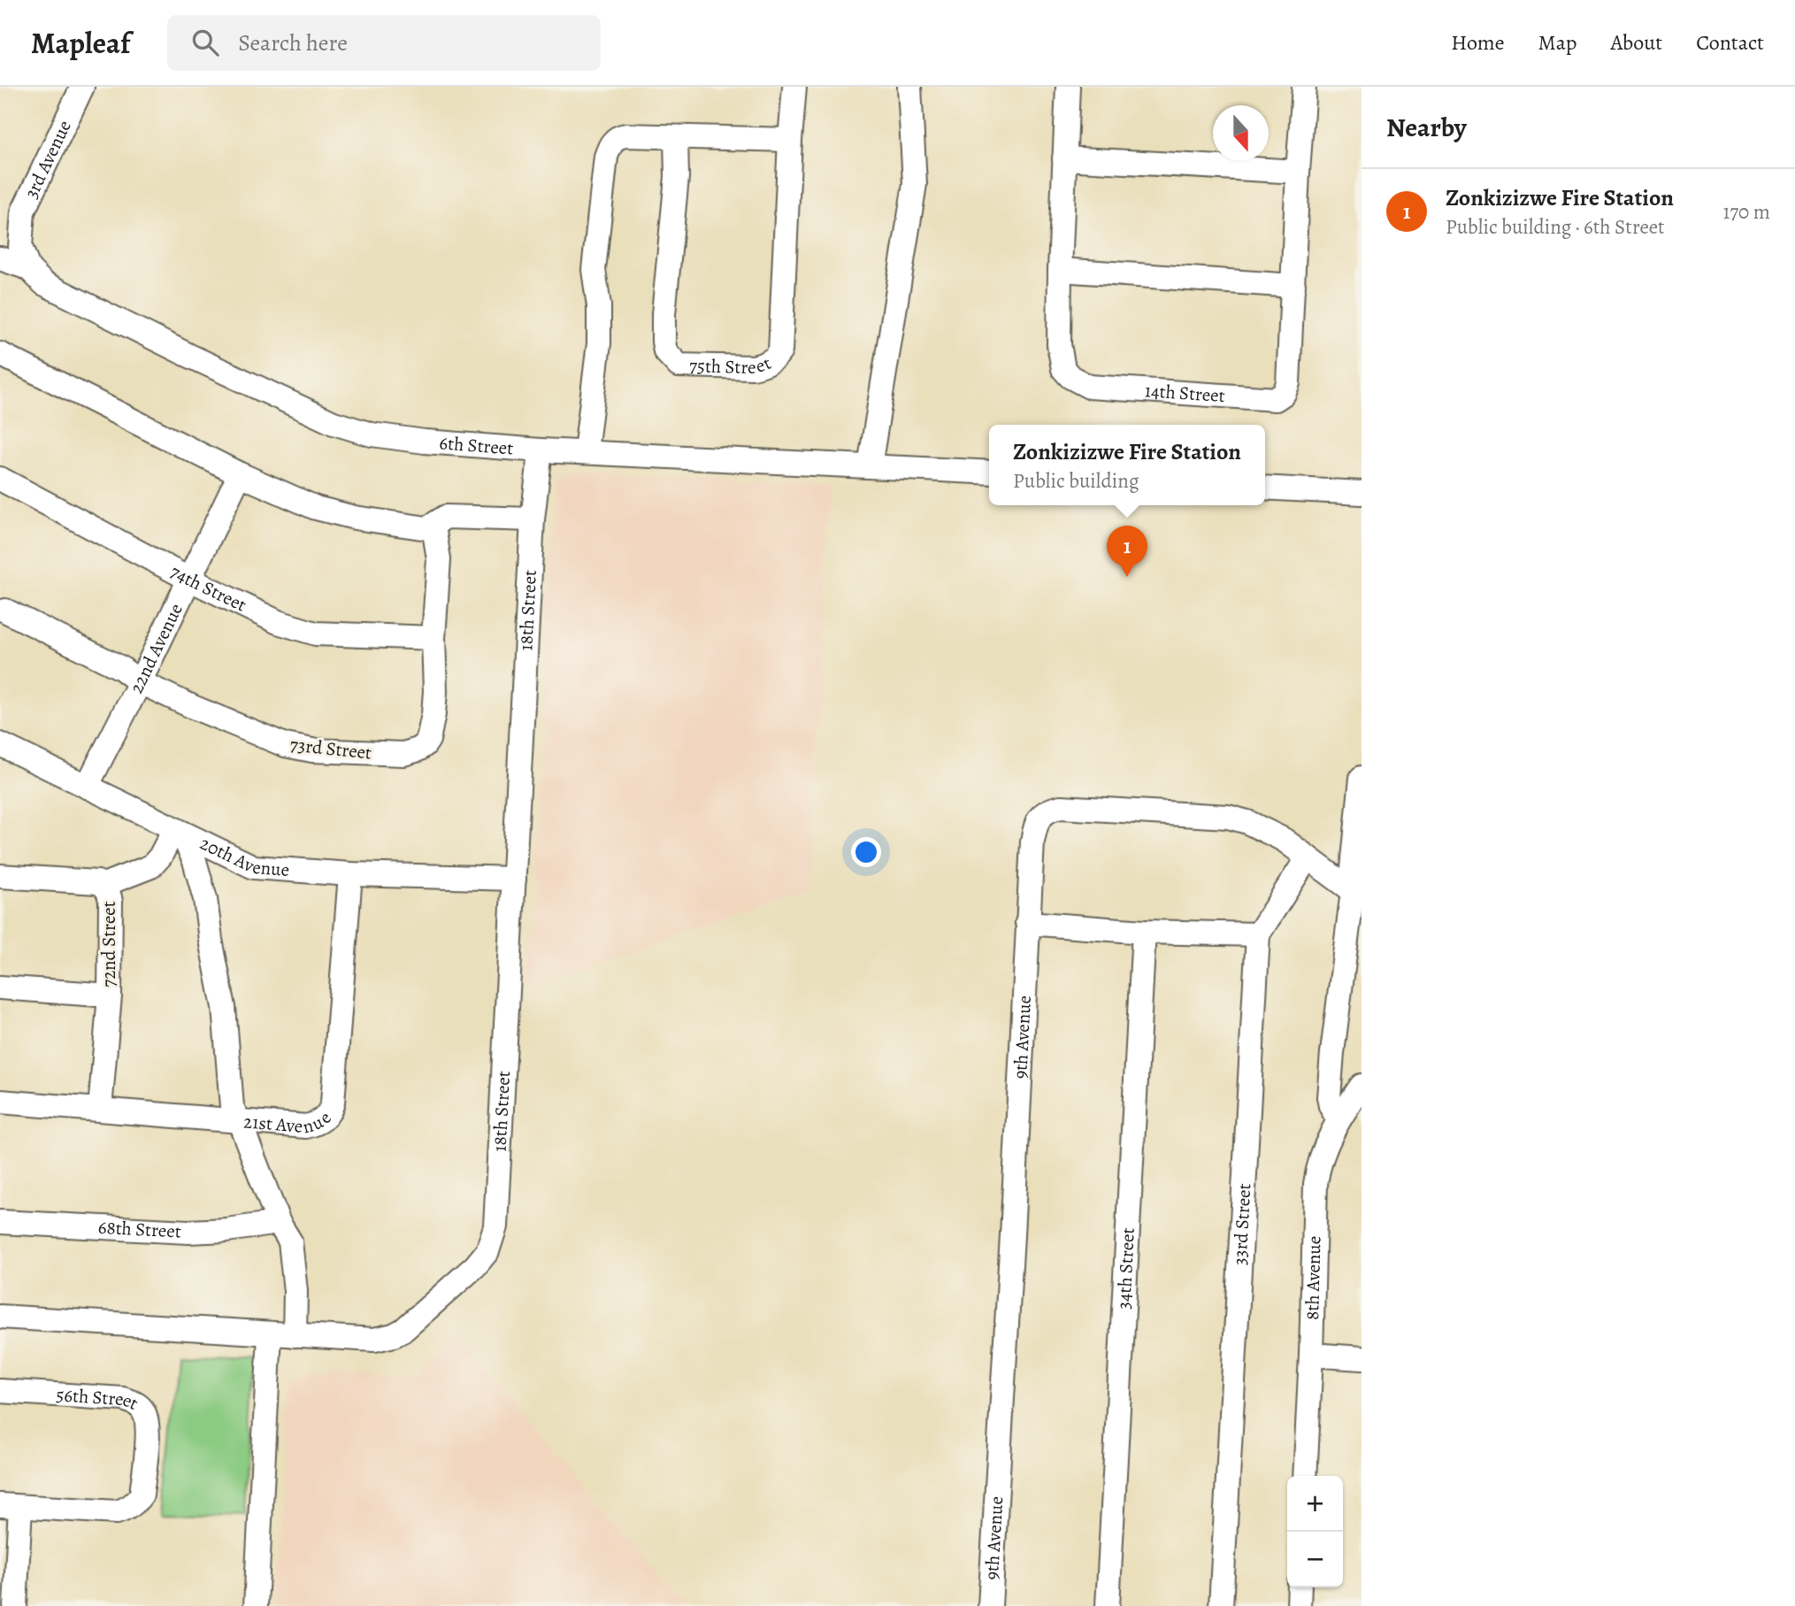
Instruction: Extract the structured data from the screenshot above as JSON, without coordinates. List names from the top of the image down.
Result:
{
  "streets": {
    "street": [
      "3rd Avenue",
      "75th Street",
      "14th Street",
      "6th Street",
      "74th Street",
      "18th Street",
      "22nd Avenue",
      "73rd Street",
      "20th Avenue",
      "72nd Street",
      "9th Avenue",
      "21st Avenue",
      "33rd Street",
      "68th Street",
      "34th Street",
      "8th Avenue",
      "56th Street"
    ]
  },
  "crossings": [
    ["3rd Avenue", "6th Street"],
    ["6th Street", "18th Street"],
    ["74th Street", "22nd Avenue"],
    ["74th Street", "73rd Street"],
    ["18th Street", "20th Avenue"],
    ["22nd Avenue", "73rd Street"],
    ["22nd Avenue", "20th Avenue"],
    ["20th Avenue", "21st Avenue"],
    ["72nd Street", "21st Avenue"],
    ["9th Avenue", "33rd Street"]
  ],
  "north": "bottom",
  "page": {
    "header": "Mapleaf",
    "search": "Search here",
    "nav": [
      "Home",
      "Map",
      "About",
      "Contact"
    ],
    "heading": "Nearby",
    "list": [
      {
        "mark": "1",
        "name": "Zonkizizwe Fire Station",
        "note": "Public building · 6th Street",
        "value": "170 m"
      }
    ],
    "popup": ["Zonkizizwe Fire Station", "Public building"],
    "pins": "1",
    "map_buttons": ["+", "−"]
  }
}
